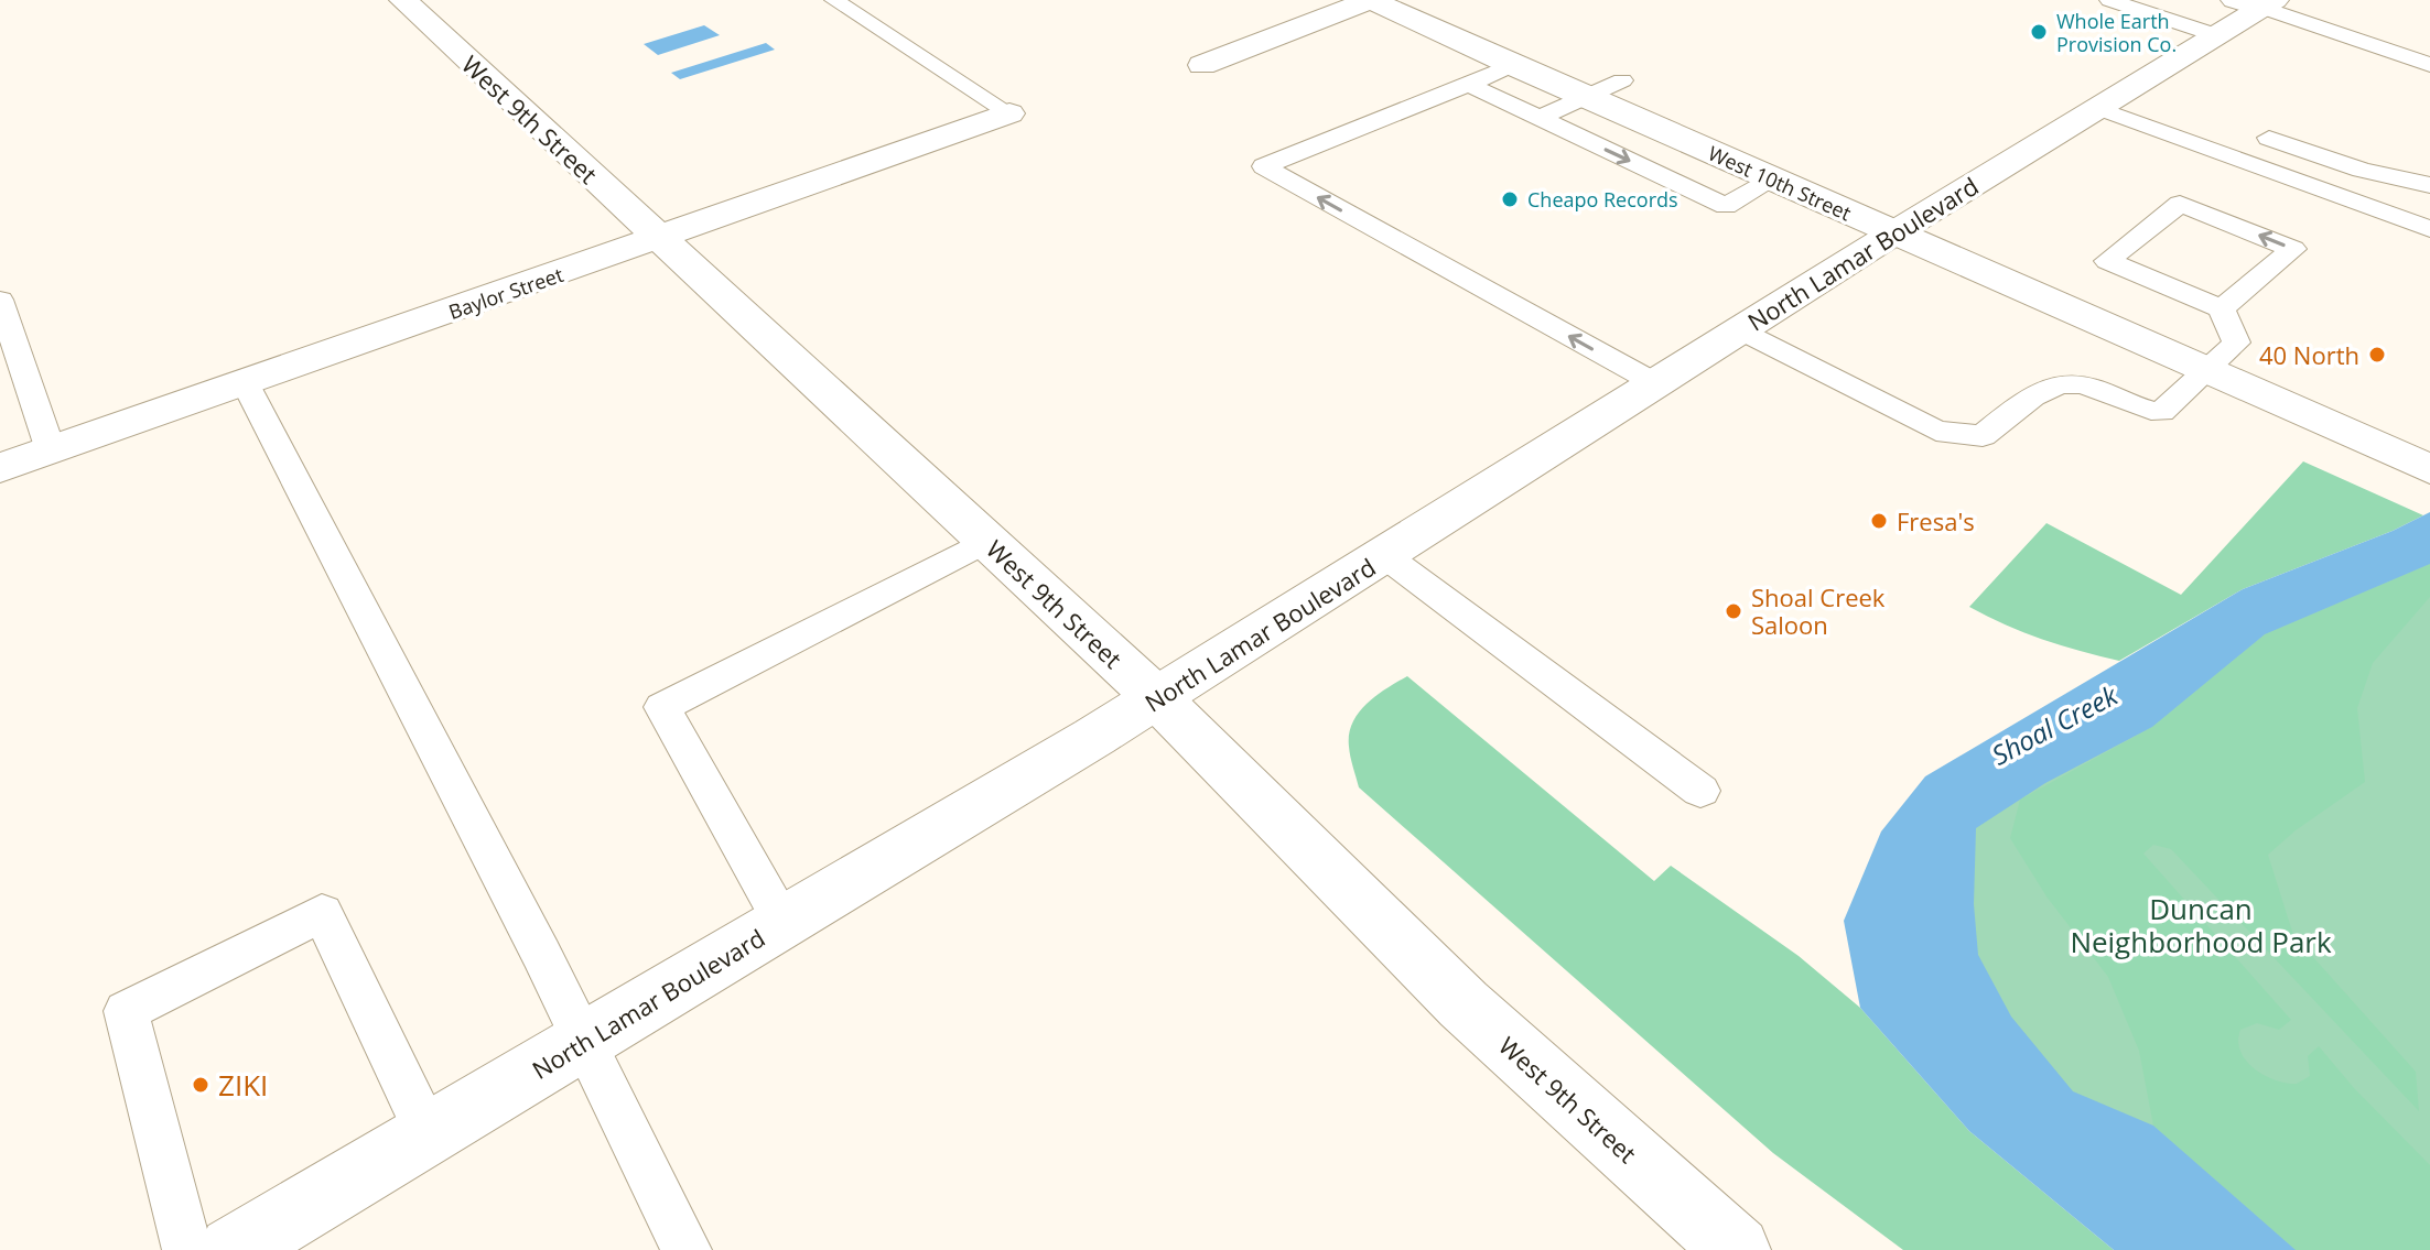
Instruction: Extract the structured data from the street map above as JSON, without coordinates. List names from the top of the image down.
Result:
{
  "streets": {
    "street": [
      "West 9th Street",
      "West 10th Street",
      "North Lamar Boulevard",
      "Baylor Street"
    ]
  },
  "crossings": [
    ["West 9th Street", "North Lamar Boulevard"],
    ["West 9th Street", "Baylor Street"],
    ["West 10th Street", "North Lamar Boulevard"]
  ],
  "water": ["Shoal Creek"],
  "parks": ["Duncan Neighborhood Park"],
  "places": [
    "Whole Earth Provision Co.",
    "Cheapo Records",
    "40 North",
    "Fresa's",
    "Shoal Creek Saloon",
    "ZIKI"
  ]
}
